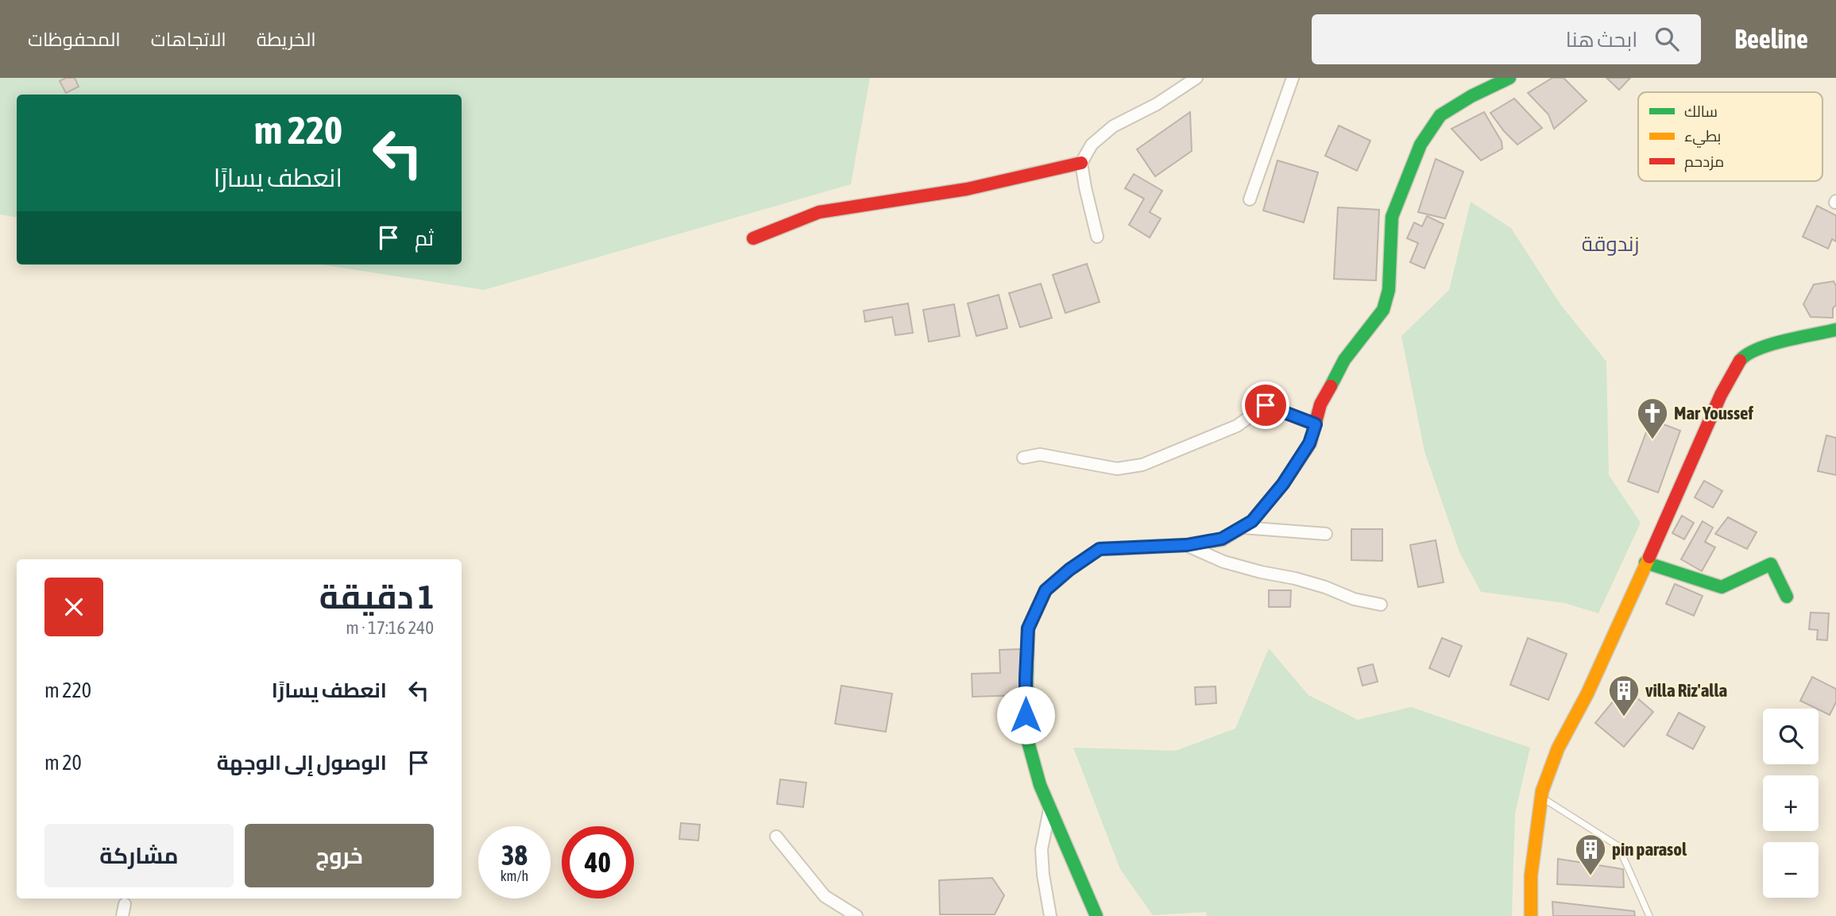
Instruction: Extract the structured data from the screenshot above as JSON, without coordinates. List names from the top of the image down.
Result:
{
  "districts": ["زندوقة"],
  "places": {
    "church": ["Mar Youssef"],
    "building": ["villa Riz'alla", "pin parasol"]
  },
  "legend": ["سالك", "بطيء", "مزدحم"],
  "page": {
    "header": "Beeline",
    "search": "ابحث هنا",
    "nav": ["الخريطة", "الاتجاهات", "المحفوظات"],
    "turn": ["220 m", "انعطف يسارًا"],
    "then": "ثم",
    "heading": ["1 دقيقة", "240 m · 17:16"],
    "list": [
      {
        "name": "انعطف يسارًا",
        "value": "220 m"
      },
      {
        "name": "الوصول إلى الوجهة",
        "value": "20 m"
      }
    ],
    "map_buttons": ["+", "−"],
    "buttons": ["خروج", "مشاركة"],
    "speed": "38 km/h",
    "limit": "40"
  }
}
